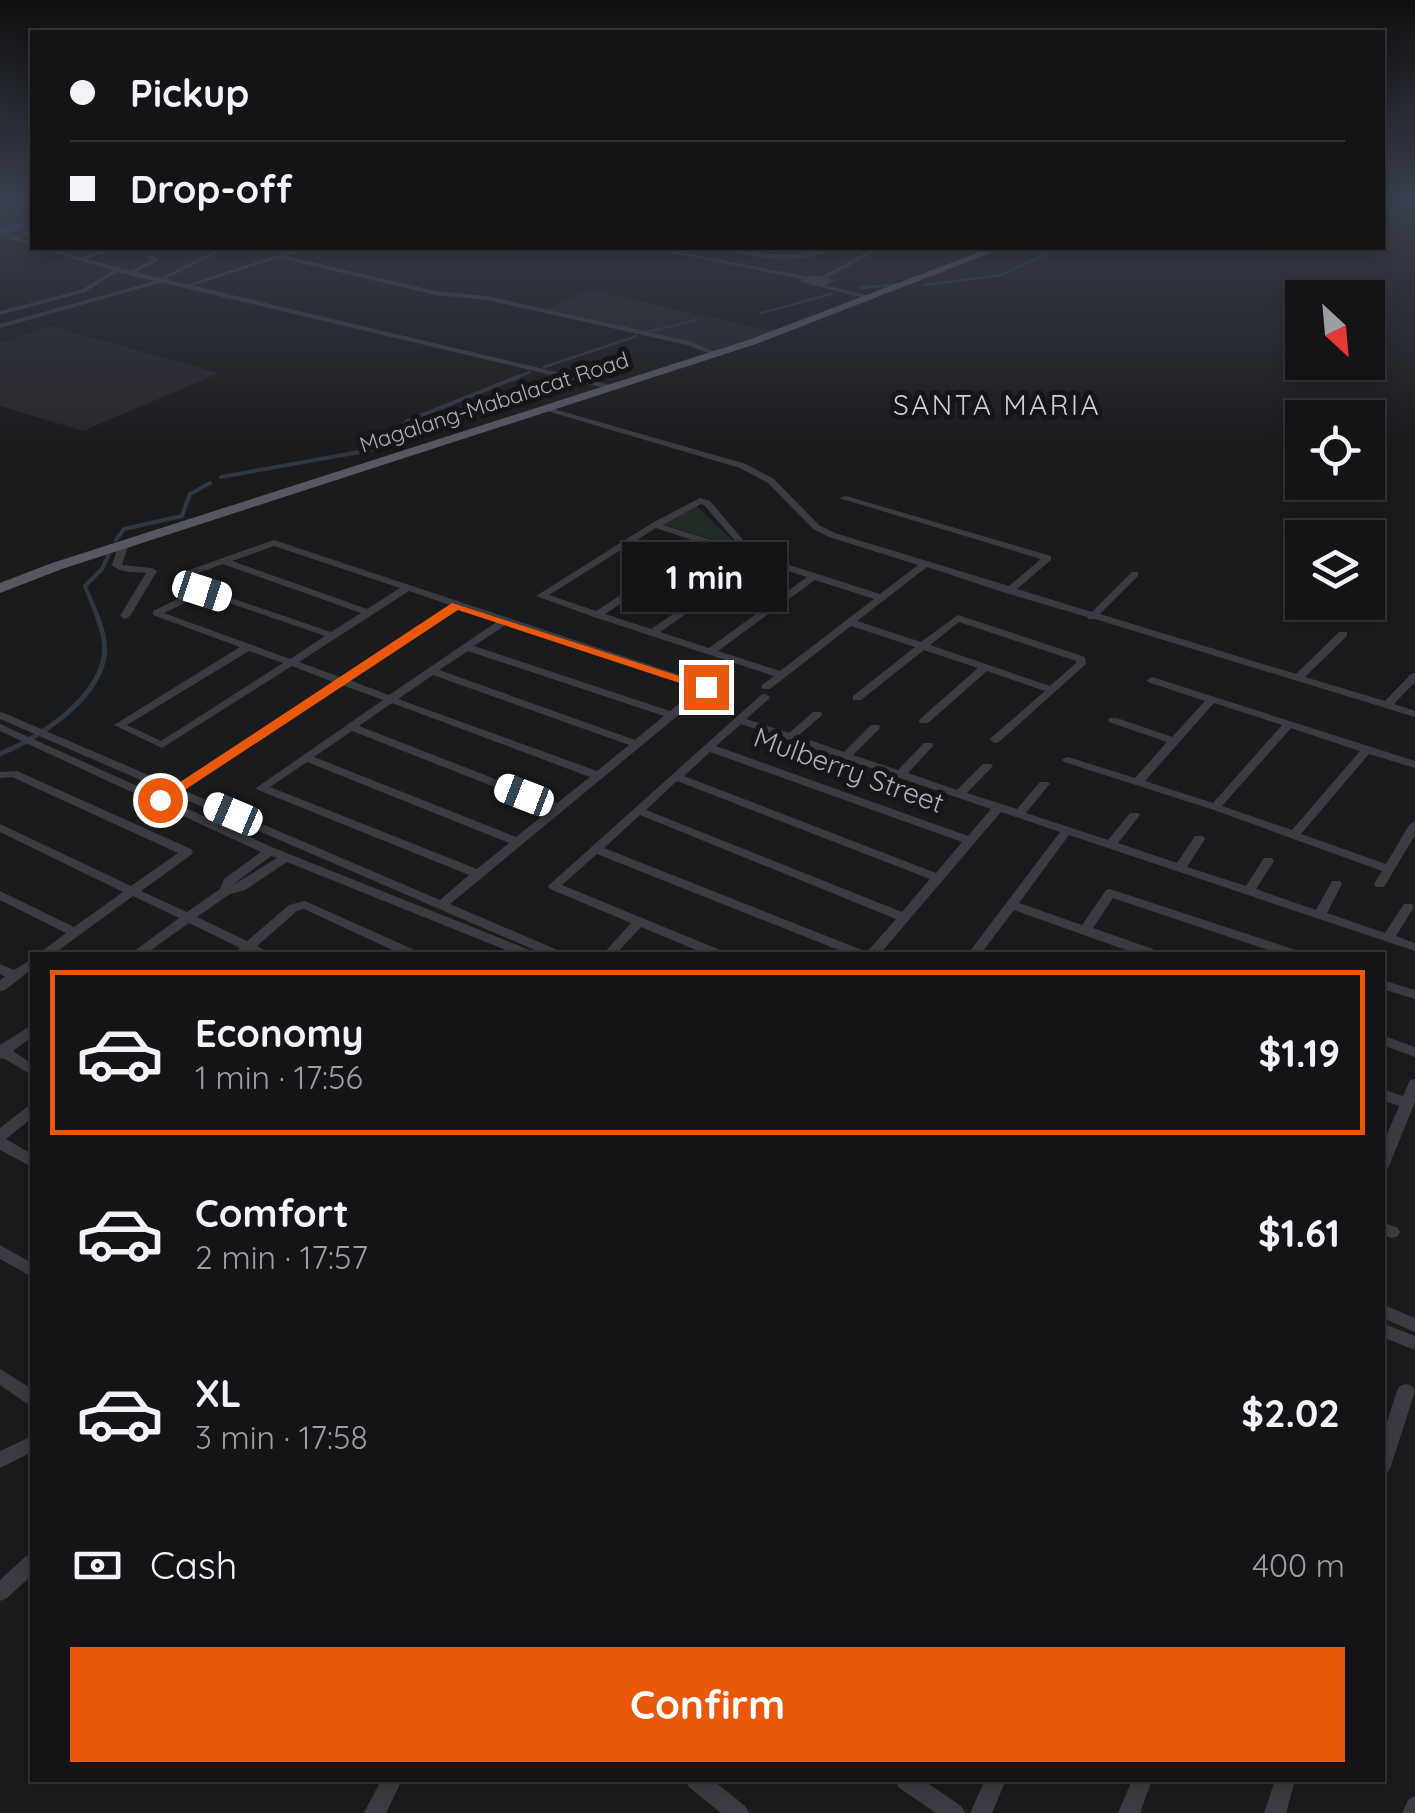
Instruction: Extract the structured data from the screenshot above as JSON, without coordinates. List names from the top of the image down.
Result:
{
  "streets": {
    "main road": ["Magalang-Mabalacat Road"],
    "street": ["Mulberry Street"]
  },
  "districts": ["SANTA MARIA"],
  "north": "bottom right",
  "page": {
    "banner": ["Pickup", "Drop-off"],
    "bubble": "1 min",
    "list": [
      {
        "name": "Economy",
        "note": "1 min · 17:56",
        "value": "$1.19"
      },
      {
        "name": "Comfort",
        "note": "2 min · 17:57",
        "value": "$1.61"
      },
      {
        "name": "XL",
        "note": "3 min · 17:58",
        "value": "$2.02"
      }
    ],
    "pay": ["Cash", "400 m"],
    "buttons": "Confirm"
  }
}
